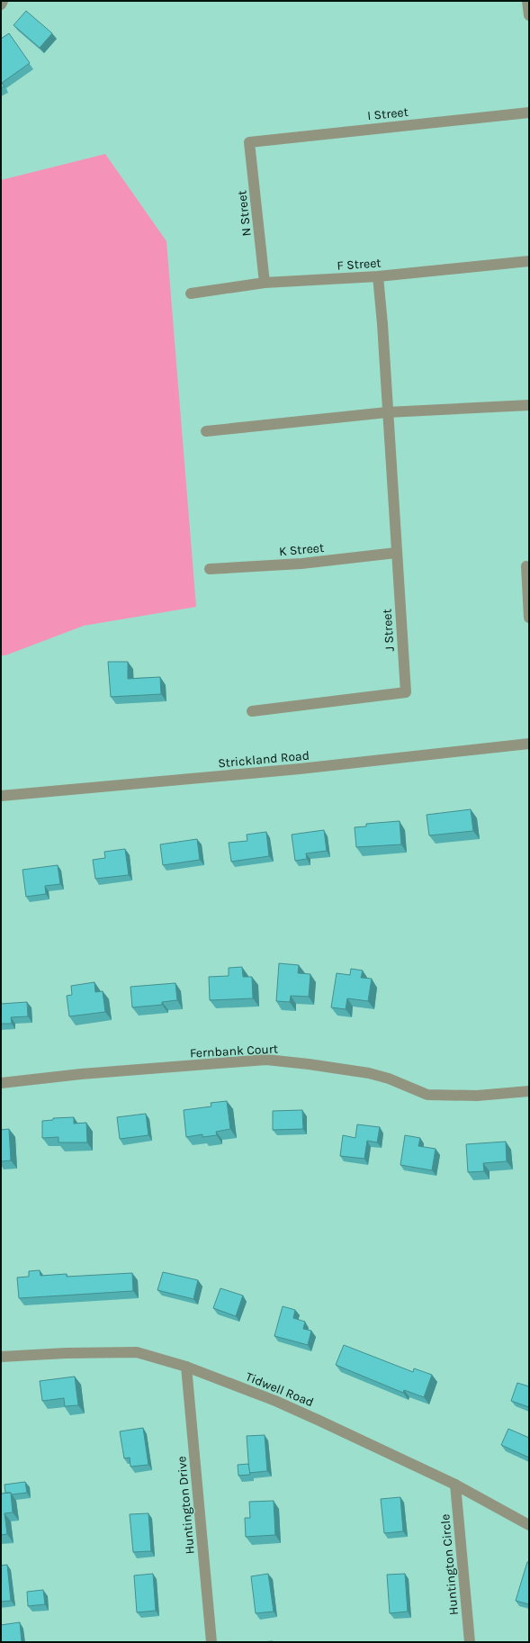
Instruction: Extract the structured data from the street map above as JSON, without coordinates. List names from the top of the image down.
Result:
{
  "streets": {
    "street": [
      "I Street",
      "N Street",
      "F Street",
      "K Street",
      "J Street",
      "Strickland Road",
      "Fernbank Court",
      "Tidwell Road",
      "Huntington Drive",
      "Huntington Circle"
    ]
  },
  "crossings": [
    ["I Street", "N Street"],
    ["N Street", "F Street"],
    ["K Street", "J Street"],
    ["Tidwell Road", "Huntington Drive"],
    ["Tidwell Road", "Huntington Circle"]
  ]
}
